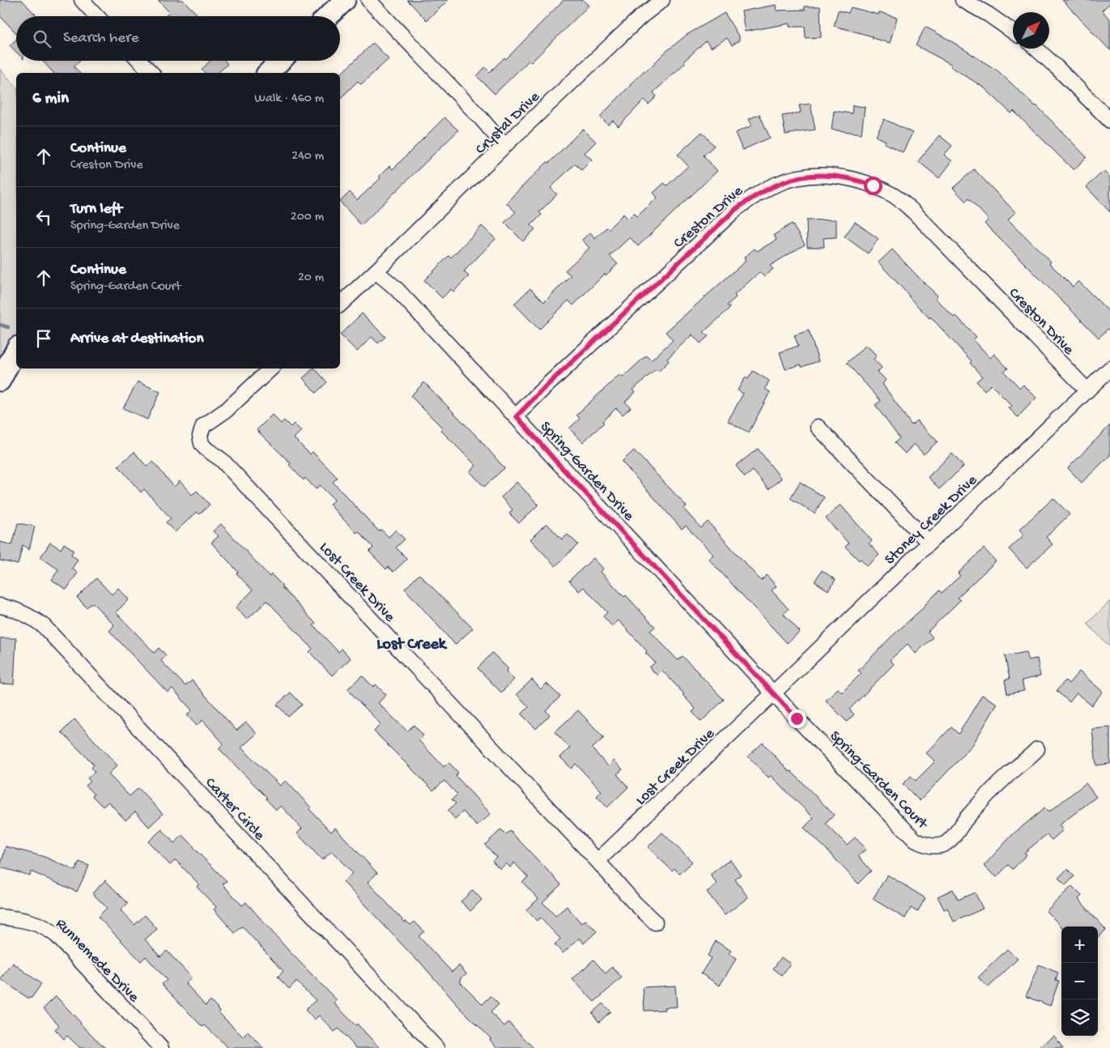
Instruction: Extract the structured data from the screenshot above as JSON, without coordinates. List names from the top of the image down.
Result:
{
  "streets": {
    "street": [
      "Crystal Drive",
      "Creston Drive",
      "Spring-Garden Drive",
      "Stoney Creek Drive",
      "Lost Creek Drive",
      "Spring-Garden Court",
      "Carter Circle",
      "Runnemede Drive"
    ]
  },
  "crossings": [
    ["Crystal Drive", "Spring-Garden Drive"],
    ["Creston Drive", "Spring-Garden Drive"],
    ["Creston Drive", "Stoney Creek Drive"],
    ["Spring-Garden Drive", "Stoney Creek Drive"],
    ["Spring-Garden Drive", "Lost Creek Drive"],
    ["Spring-Garden Drive", "Spring-Garden Court"],
    ["Stoney Creek Drive", "Lost Creek Drive"],
    ["Stoney Creek Drive", "Spring-Garden Court"],
    ["Lost Creek Drive", "Spring-Garden Court"]
  ],
  "districts": ["Lost Creek"],
  "north": "top right",
  "page": {
    "search": "Search here",
    "heading": ["6 min", "Walk · 460 m"],
    "list": [
      ["Continue", "Creston Drive", "240 m"],
      ["Turn left", "Spring-Garden Drive", "200 m"],
      ["Continue", "Spring-Garden Court", "20 m"],
      "Arrive at destination"
    ],
    "map_buttons": ["+", "−"]
  }
}
